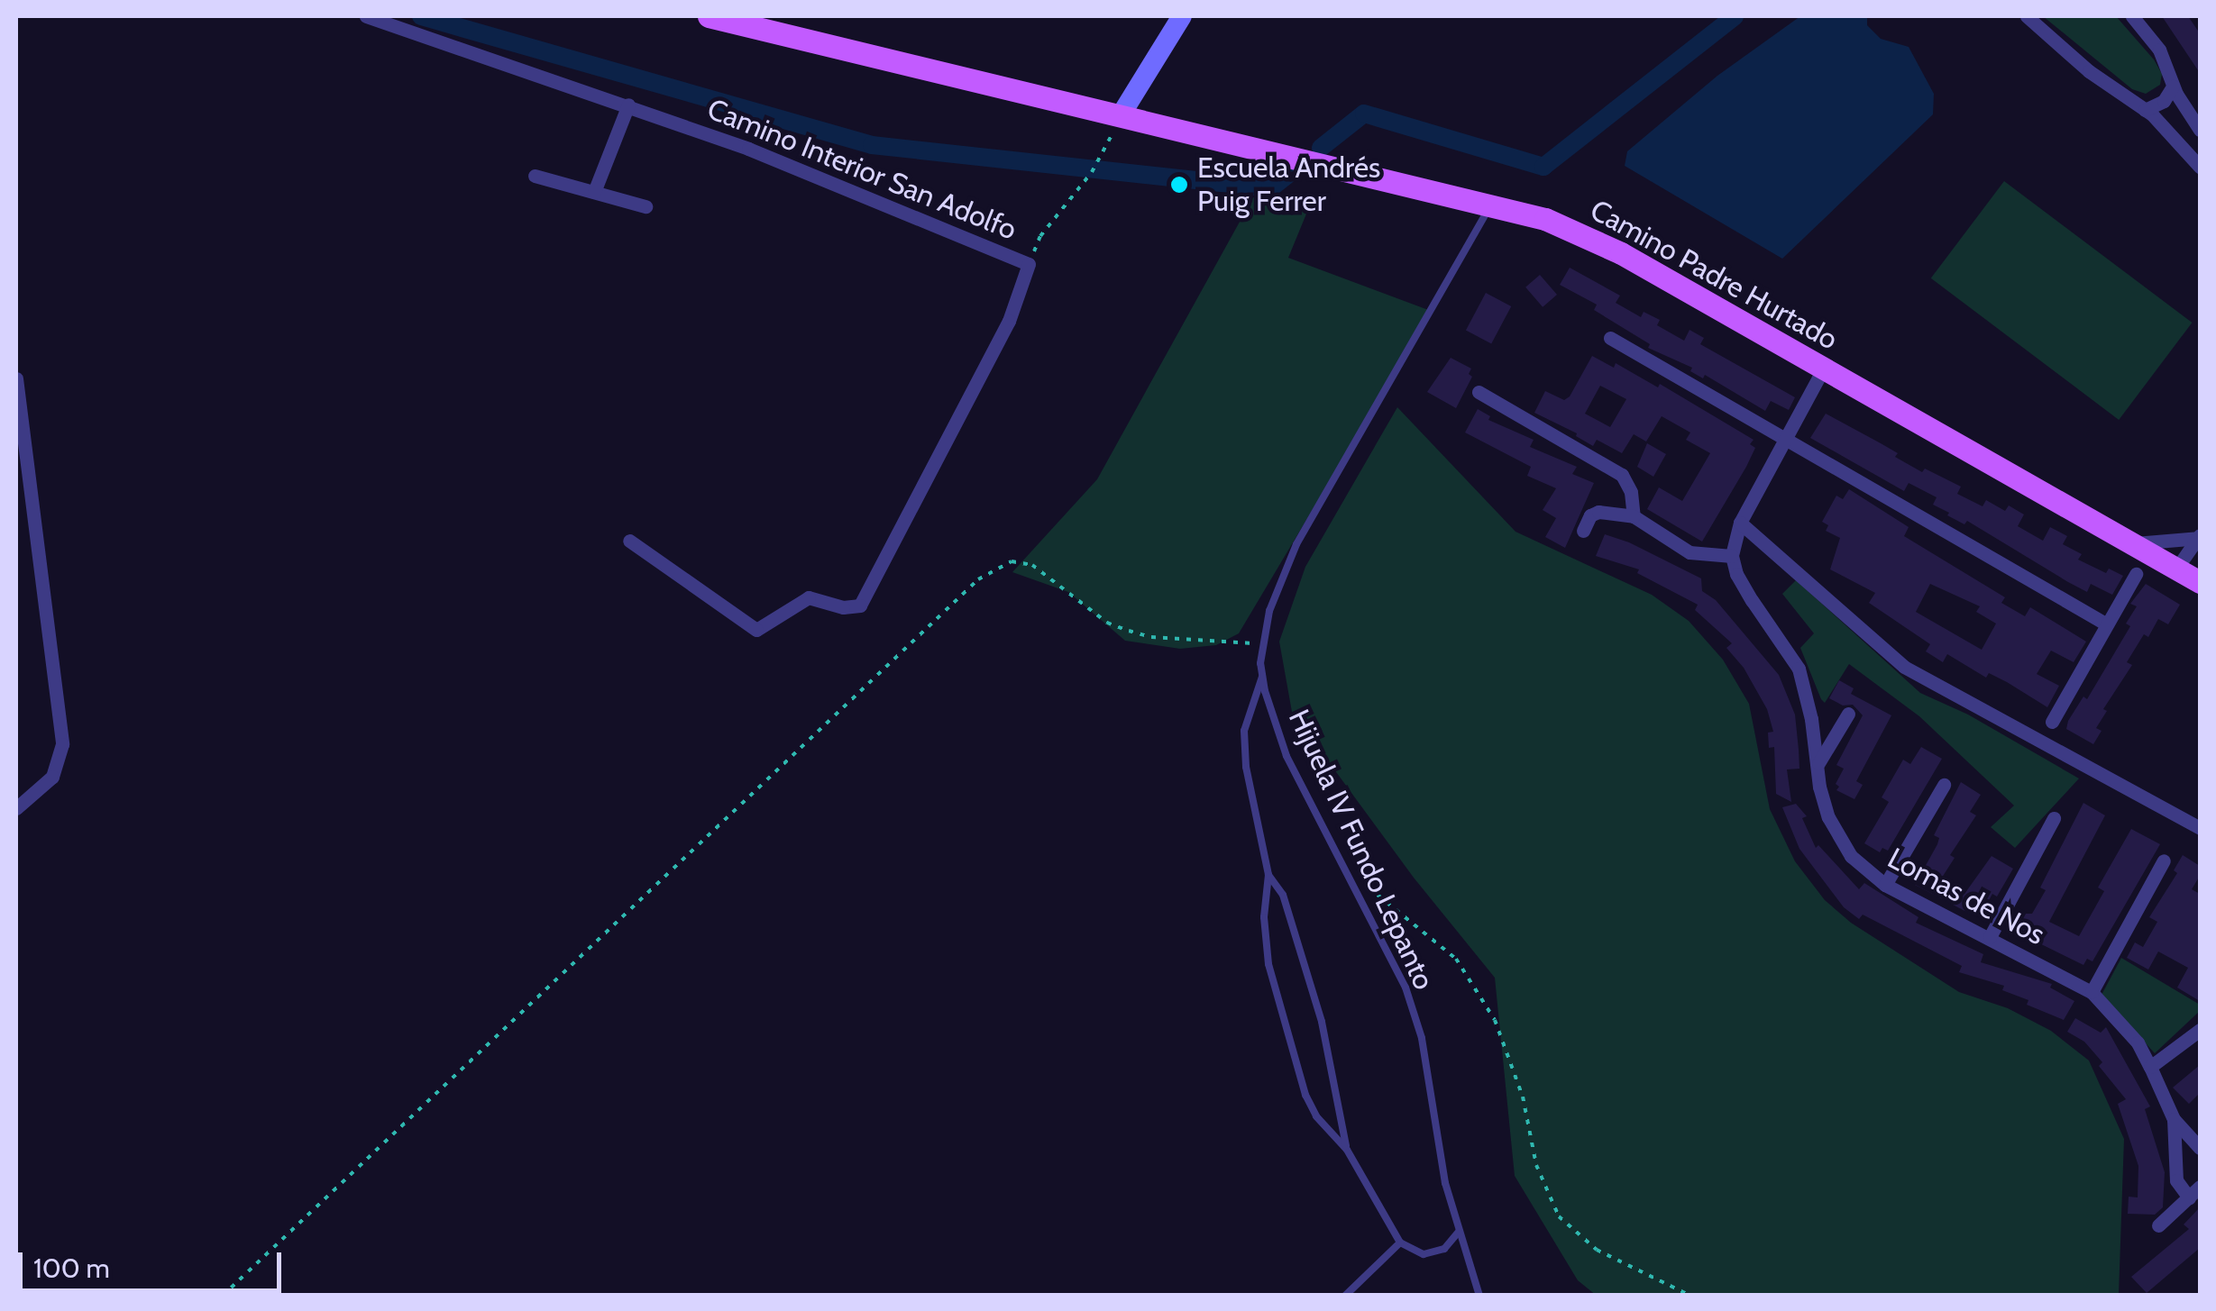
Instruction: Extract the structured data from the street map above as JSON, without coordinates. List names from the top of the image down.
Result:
{
  "streets": {
    "main road": ["Camino Padre Hurtado"],
    "street": ["Camino Interior San Adolfo", "Lomas de Nos"],
    "lane": ["Hijuela IV Fundo Lepanto"]
  },
  "crossings": [
    ["Camino Padre Hurtado", "Hijuela IV Fundo Lepanto"]
  ],
  "places": ["Escuela Andrés Puig Ferrer"],
  "scale_bar": "100 m"
}
